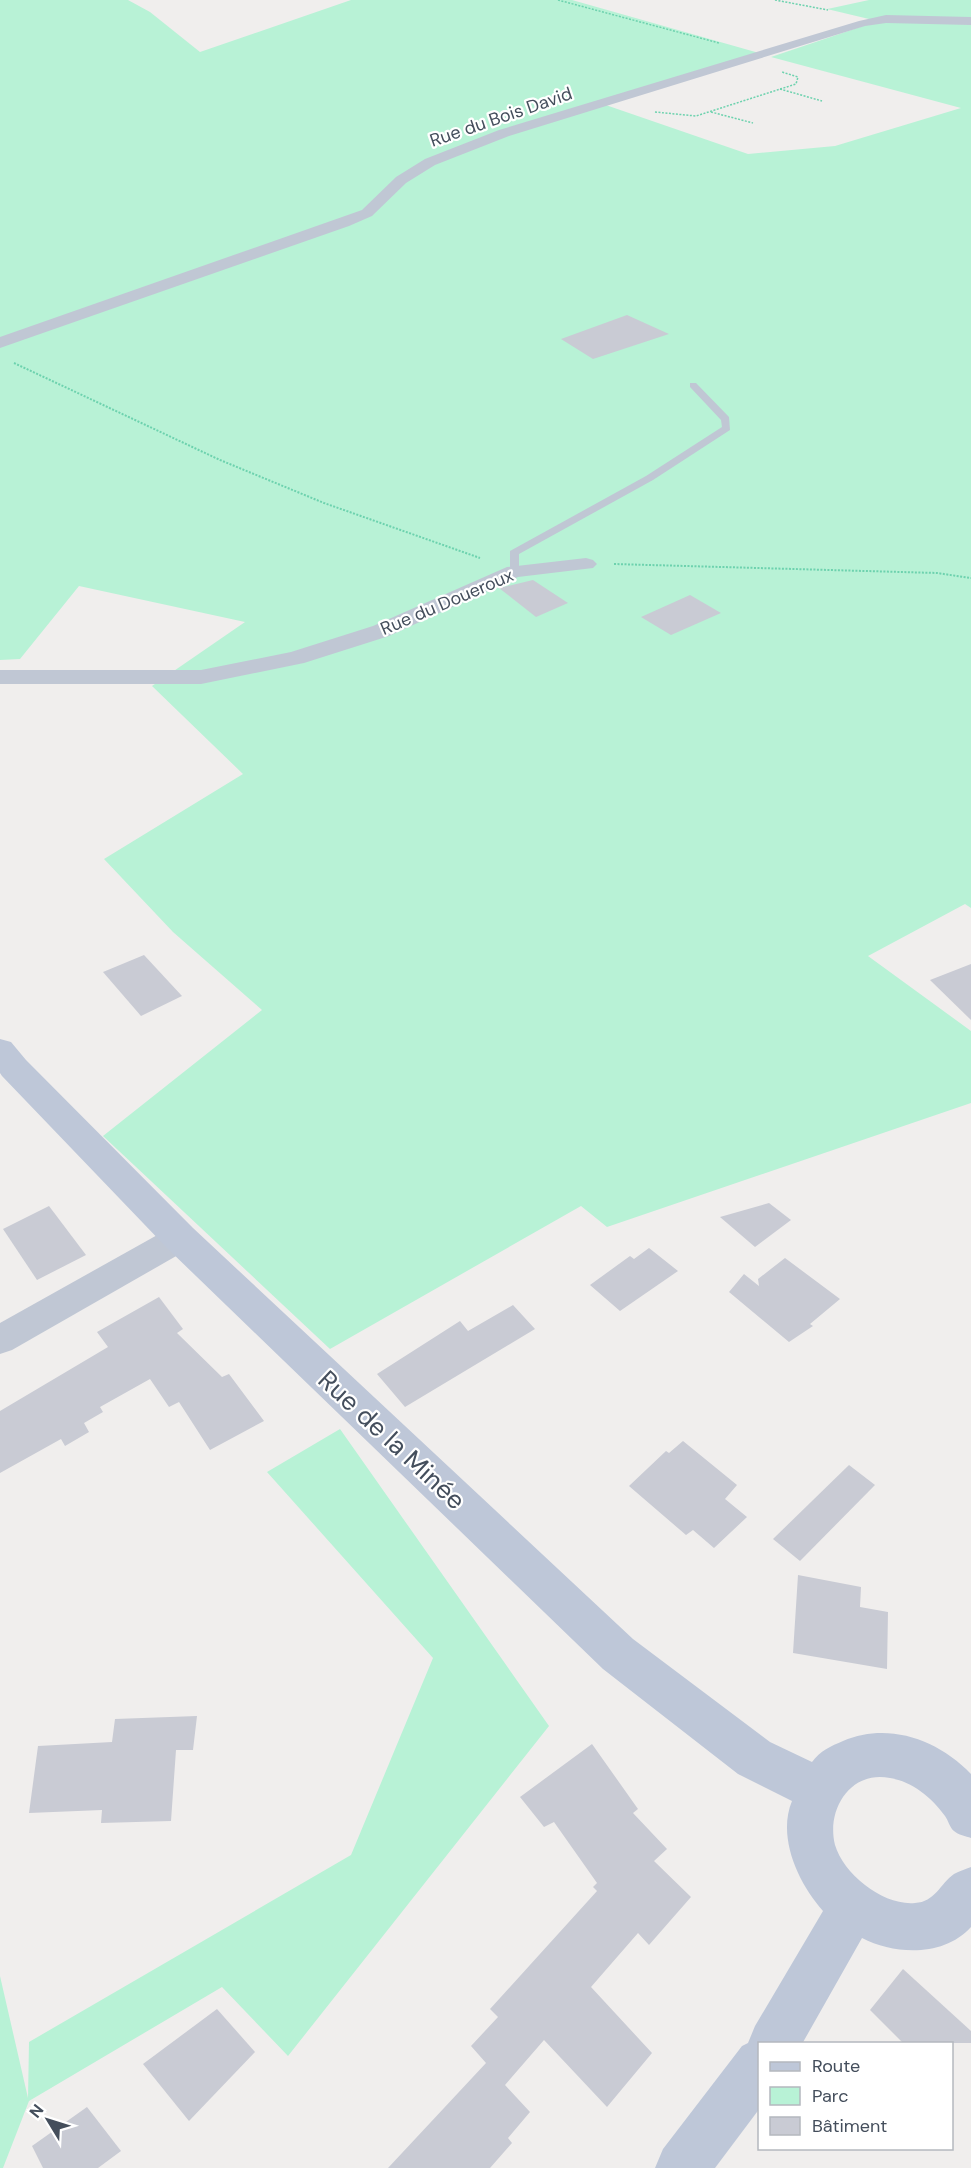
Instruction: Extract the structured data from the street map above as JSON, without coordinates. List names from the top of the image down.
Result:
{
  "streets": {
    "street": ["Rue du Bois David", "Rue du Doueroux", "Rue de la Minée"]
  },
  "legend": ["Route", "Parc", "Bâtiment"],
  "north": "top left"
}
